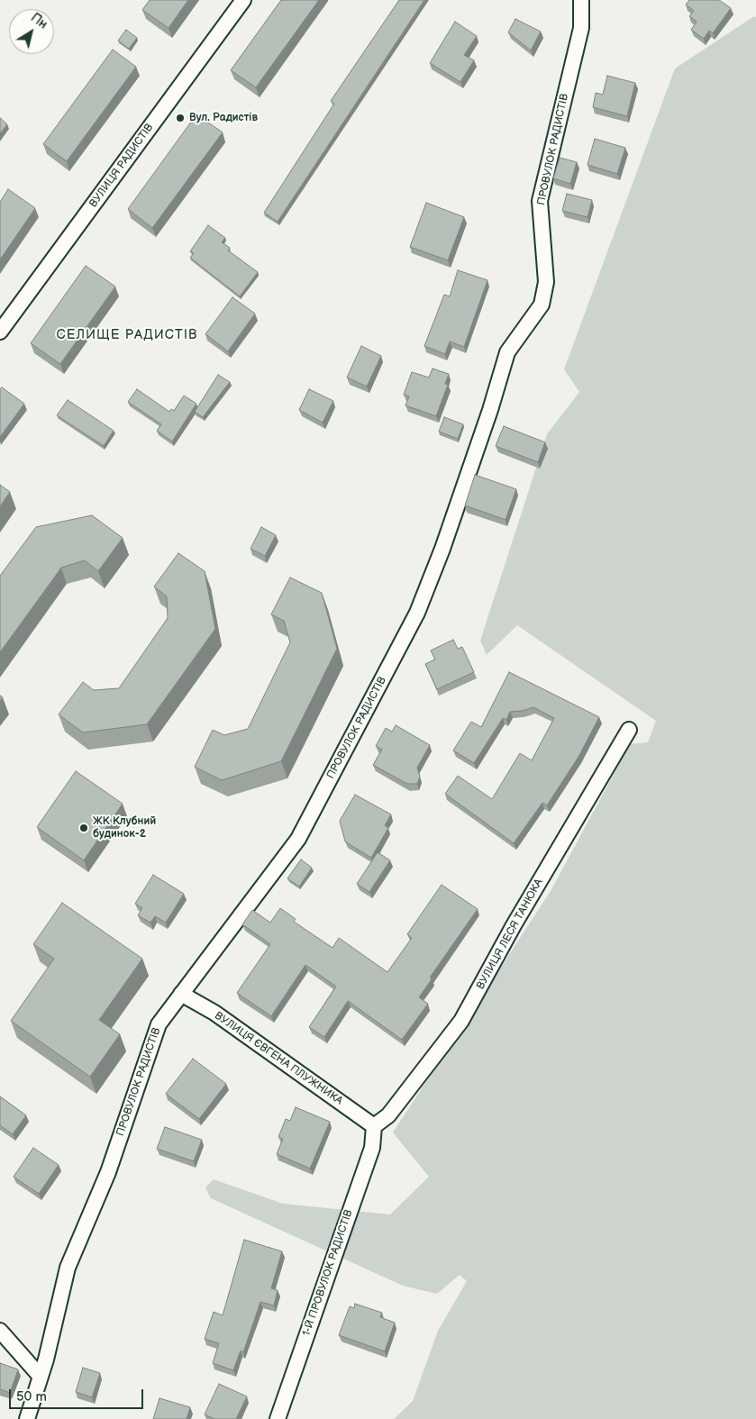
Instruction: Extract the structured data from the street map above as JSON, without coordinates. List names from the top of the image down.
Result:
{
  "streets": {
    "street": [
      "ПРОВУЛОК РАДИСТІВ",
      "ВУЛИЦЯ РАДИСТІВ",
      "ВУЛИЦЯ ЛЕСЯ ТАНЮКА",
      "ВУЛИЦЯ ЄВГЕНА ПЛУЖНИКА",
      "1-Й ПРОВУЛОК РАДИСТІВ"
    ]
  },
  "crossings": [
    ["ПРОВУЛОК РАДИСТІВ", "ВУЛИЦЯ ЄВГЕНА ПЛУЖНИКА"],
    ["ВУЛИЦЯ ЛЕСЯ ТАНЮКА", "ВУЛИЦЯ ЄВГЕНА ПЛУЖНИКА"],
    ["ВУЛИЦЯ ЛЕСЯ ТАНЮКА", "1-Й ПРОВУЛОК РАДИСТІВ"],
    ["ВУЛИЦЯ ЄВГЕНА ПЛУЖНИКА", "1-Й ПРОВУЛОК РАДИСТІВ"]
  ],
  "districts": ["СЕЛИЩЕ РАДИСТІВ"],
  "places": ["Вул. Радистів", "ЖК Клубний будинок-2"],
  "scale_bar": "50 m",
  "north": "top right"
}
